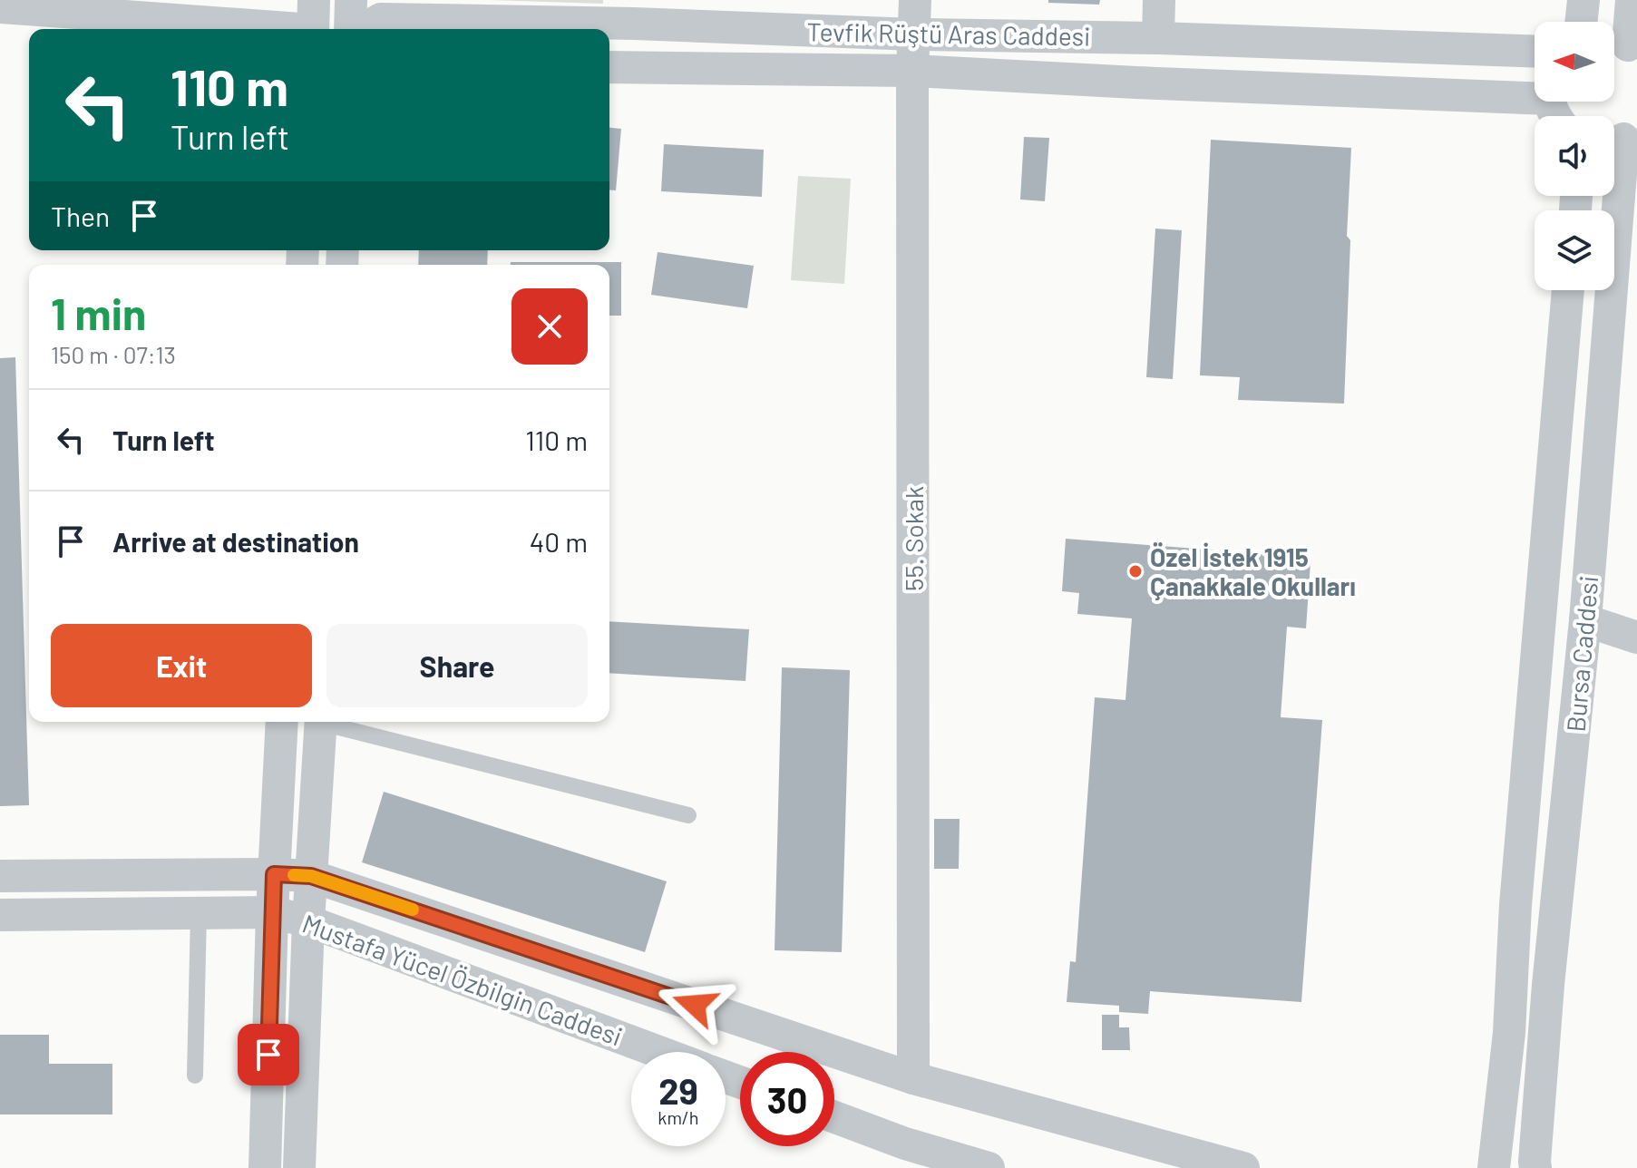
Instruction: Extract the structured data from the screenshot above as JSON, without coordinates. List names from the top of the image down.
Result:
{
  "streets": {
    "street": [
      "Tevfik Rüştü Aras Caddesi",
      "55. Sokak",
      "Bursa Caddesi",
      "Mustafa Yücel Özbilgin Caddesi"
    ]
  },
  "crossings": [
    ["Tevfik Rüştü Aras Caddesi", "55. Sokak"],
    ["55. Sokak", "Mustafa Yücel Özbilgin Caddesi"]
  ],
  "places": ["Özel İstek 1915 Çanakkale Okulları"],
  "north": "left",
  "page": {
    "turn": ["110 m", "Turn left"],
    "then": "Then",
    "heading": ["1 min", "150 m · 07:13"],
    "list": [
      {
        "name": "Turn left",
        "value": "110 m"
      },
      {
        "name": "Arrive at destination",
        "value": "40 m"
      }
    ],
    "buttons": ["Exit", "Share"],
    "speed": "29 km/h",
    "limit": "30"
  }
}
